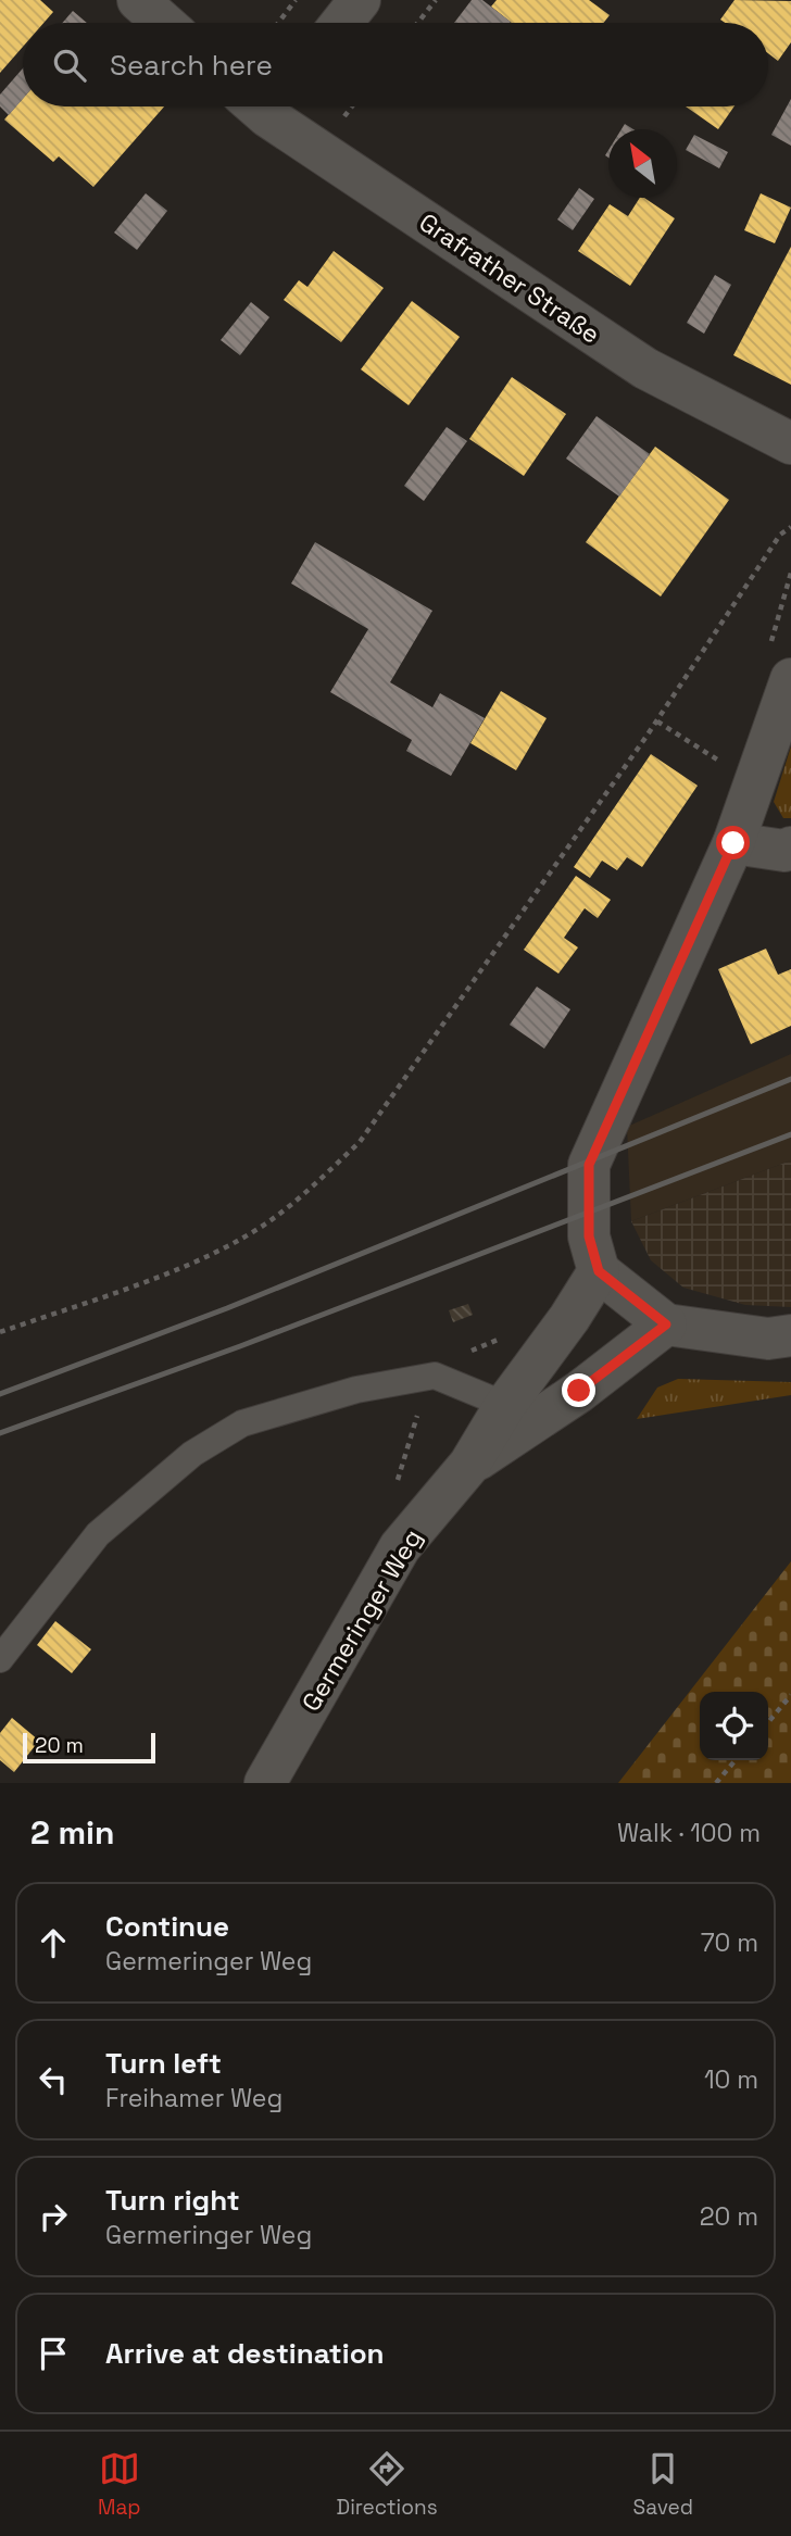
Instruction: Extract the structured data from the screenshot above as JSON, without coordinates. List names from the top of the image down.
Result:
{
  "streets": {
    "street": ["Grafrather Straße", "Germeringer Weg"]
  },
  "scale_bar": "20 m",
  "north": "top left",
  "page": {
    "search": "Search here",
    "scale": "20 m",
    "heading": ["2 min", "Walk · 100 m"],
    "list": [
      ["Continue", "Germeringer Weg", "70 m"],
      ["Turn left", "Freihamer Weg", "10 m"],
      ["Turn right", "Germeringer Weg", "20 m"],
      "Arrive at destination"
    ],
    "nav": ["Map", "Directions", "Saved"]
  }
}
